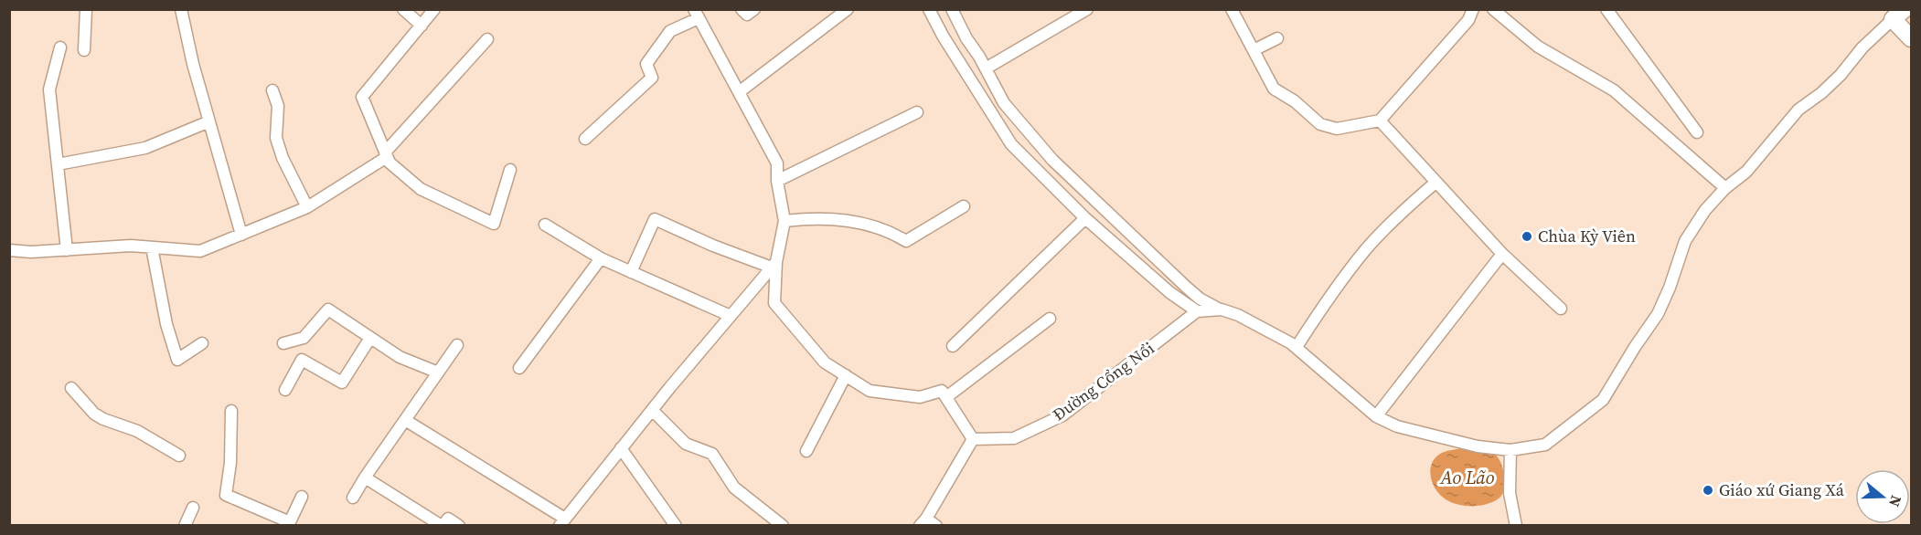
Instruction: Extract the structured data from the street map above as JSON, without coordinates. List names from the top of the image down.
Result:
{
  "streets": {
    "street": ["Đường Cổng Nổi"]
  },
  "water": ["Ao Lão"],
  "places": ["Chùa Kỳ Viên", "Giáo xứ Giang Xá"],
  "north": "right"
}
